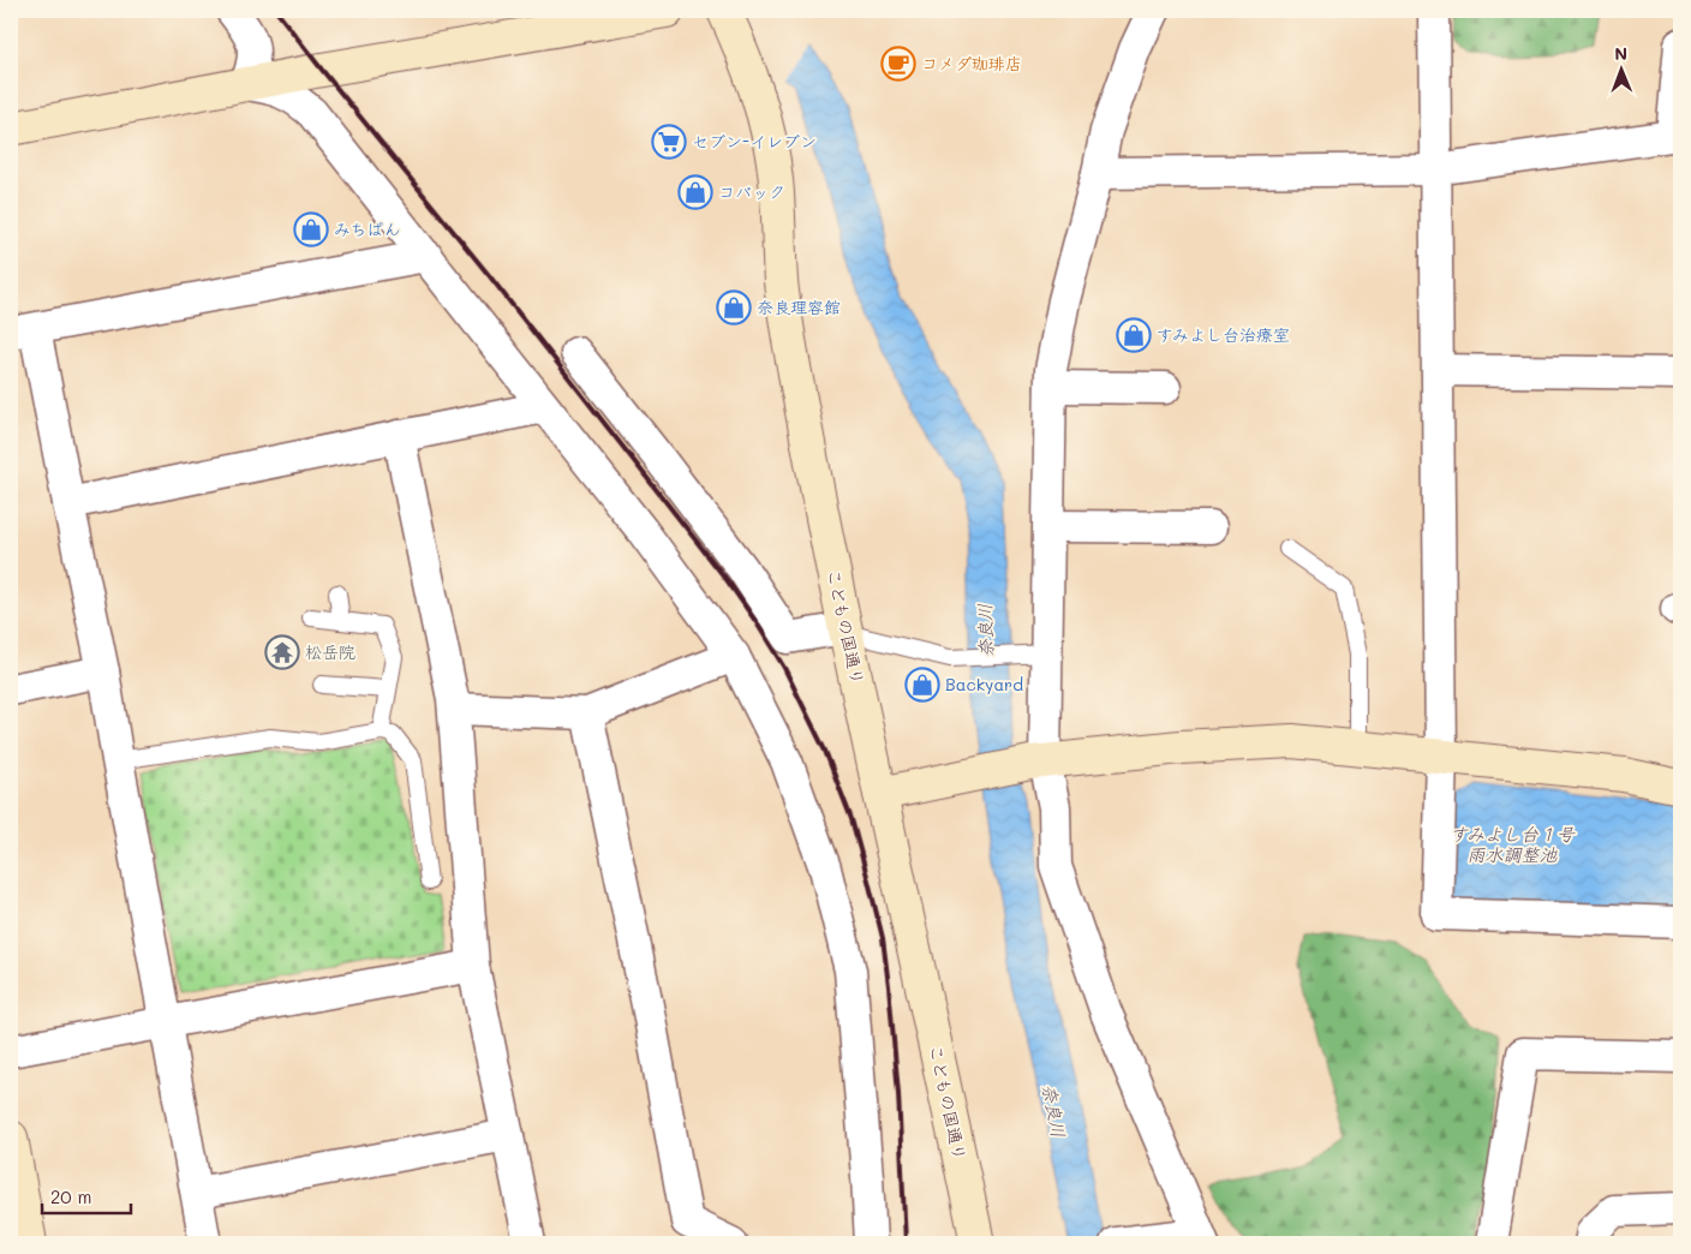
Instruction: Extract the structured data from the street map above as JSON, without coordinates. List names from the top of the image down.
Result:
{
  "streets": {
    "street": ["こどもの国通り"]
  },
  "water": ["奈良川", "すみよし台１号 雨水調整池"],
  "places": {
    "cafe": ["コメダ珈琲店"],
    "supermarket": ["セブン-イレブン"],
    "shop": [
      "コバック",
      "みちぱん",
      "奈良理容館",
      "すみよし台治療室",
      "Backyard"
    ],
    "temple": ["松岳院"]
  },
  "scale_bar": "20 m",
  "north": "top"
}
